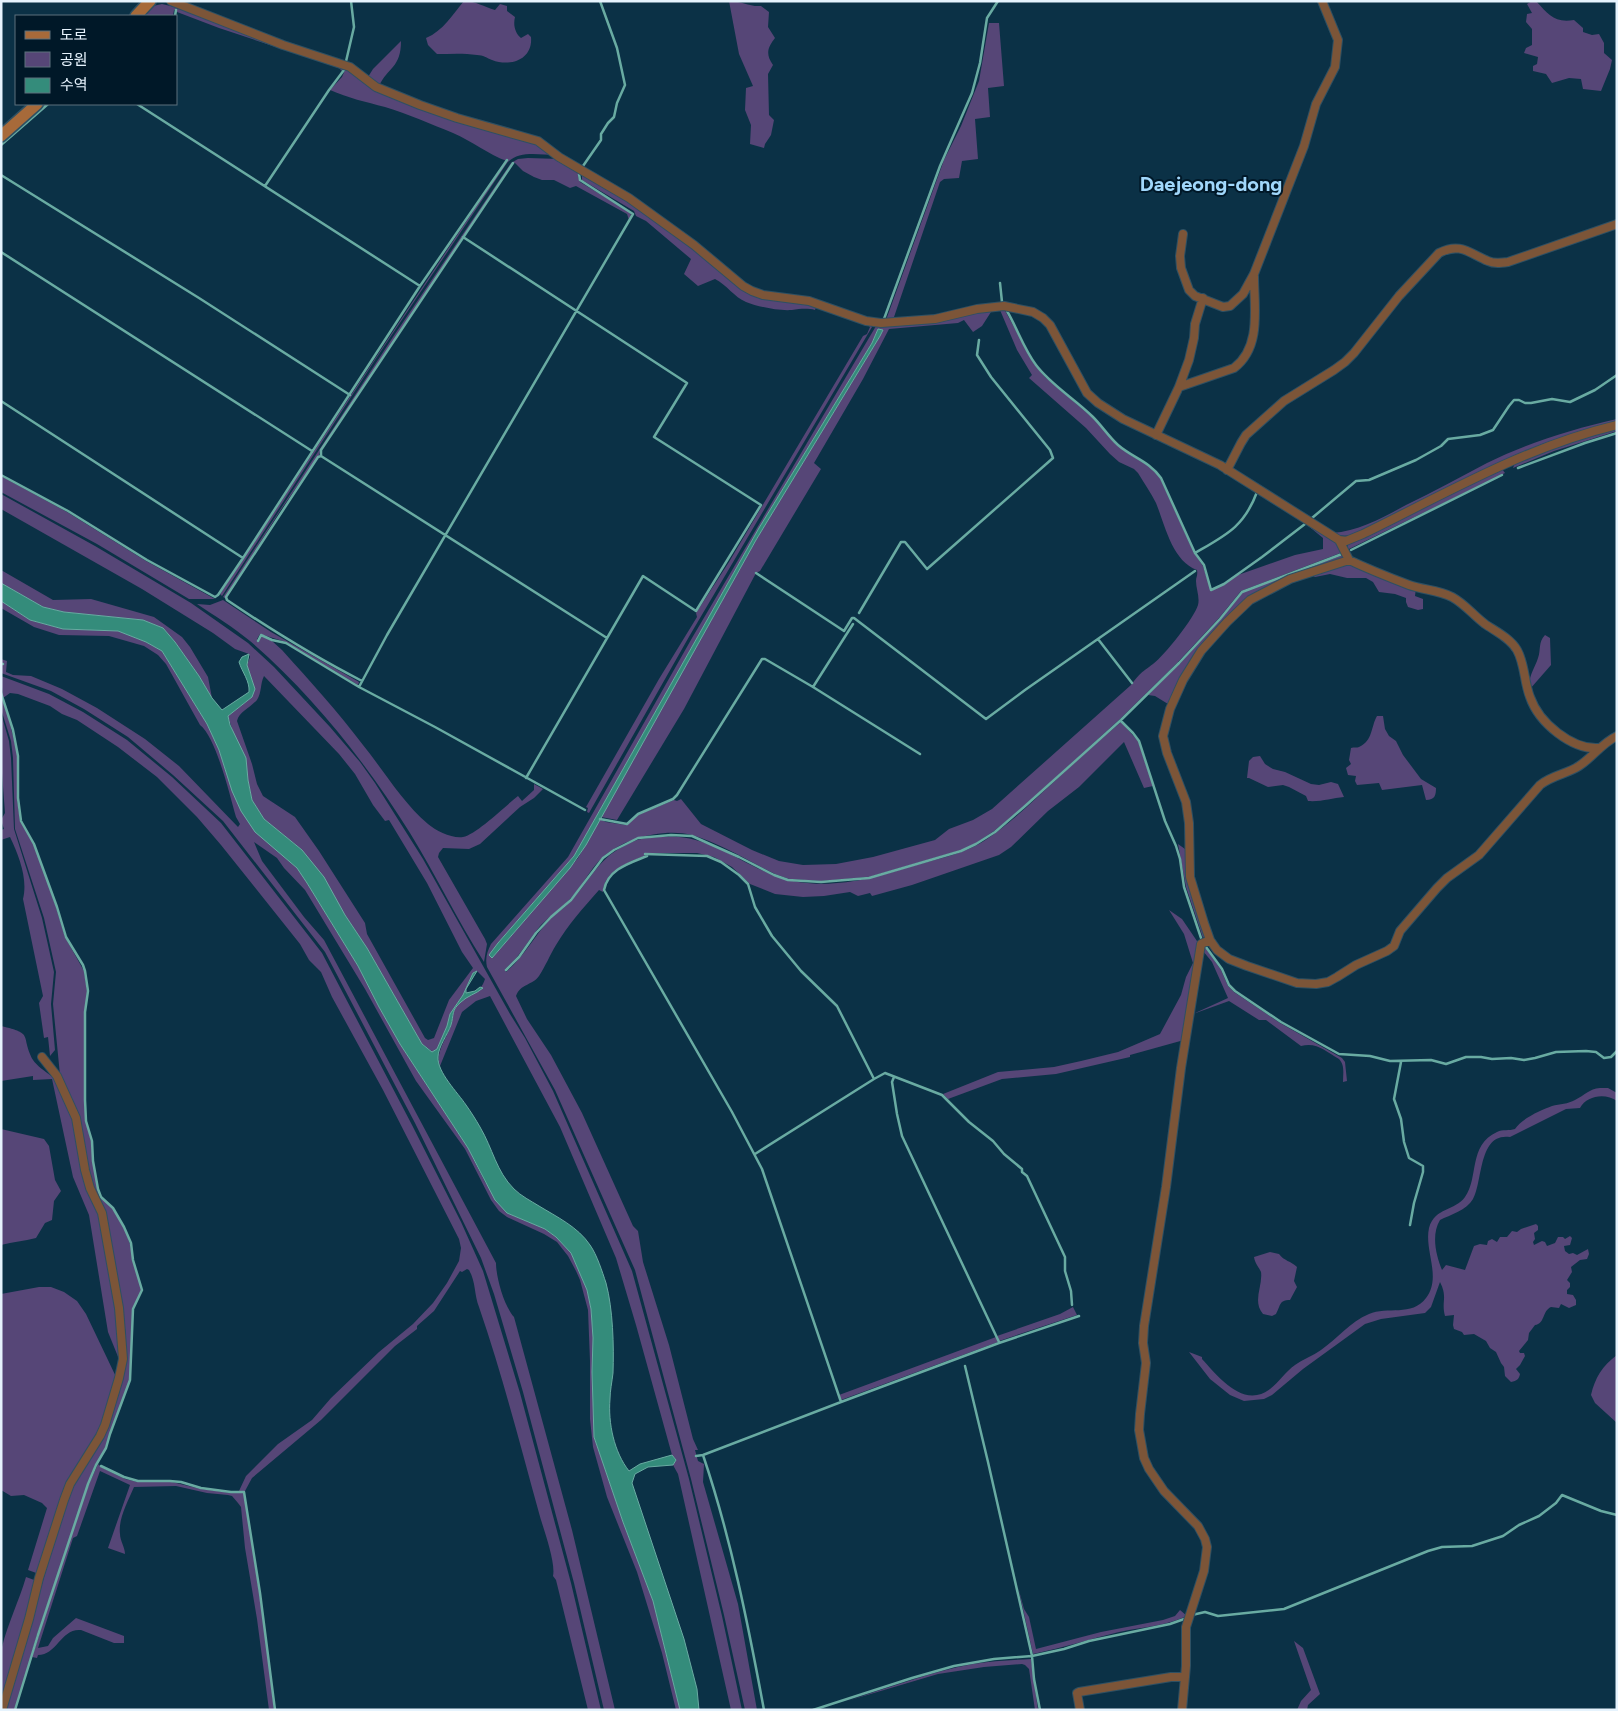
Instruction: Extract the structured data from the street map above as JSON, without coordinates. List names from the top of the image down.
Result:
{
  "districts": ["Daejeong-dong"],
  "legend": ["도로", "공원", "수역"]
}
